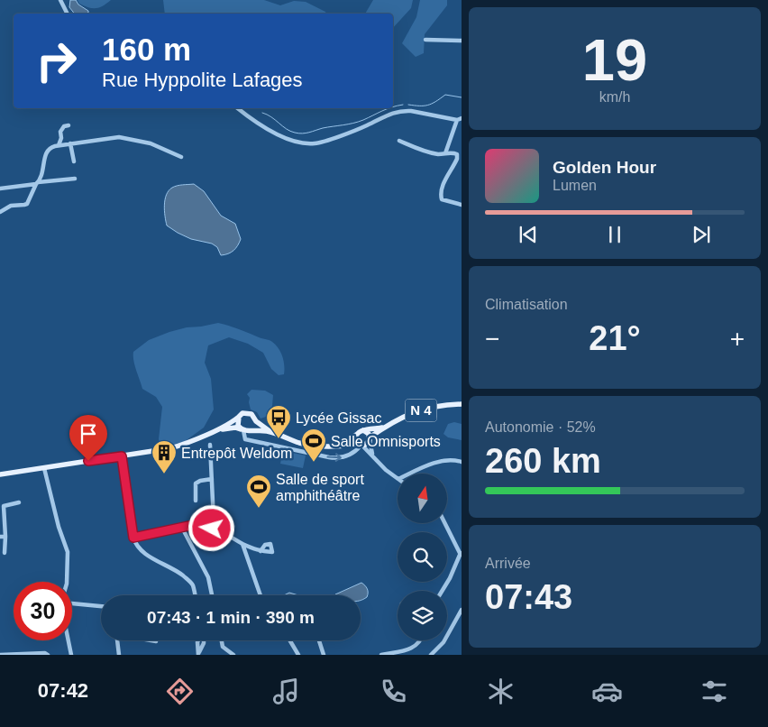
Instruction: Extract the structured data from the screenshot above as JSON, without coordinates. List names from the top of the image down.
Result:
{
  "streets": {
    "main road": ["N 4"]
  },
  "places": {
    "bus stop": ["Lycée Gissac"],
    "sports": ["Salle Omnisports", "Salle de sport amphithéâtre"],
    "building": ["Entrepôt Weldom"]
  },
  "north": "top",
  "page": {
    "tile": [
      ["19", "km/h"],
      "Climatisation",
      ["Autonomie · 52%", "260 km"],
      ["Arrivée", "07:43"]
    ],
    "turn": ["160 m", "Rue Hyppolite Lafages"],
    "song": ["Golden Hour", "Lumen"],
    "heat": ["−", "21°", "+"],
    "limit": "30",
    "trip": "07:43 · 1 min · 390 m",
    "tabs": "07:42"
  }
}
